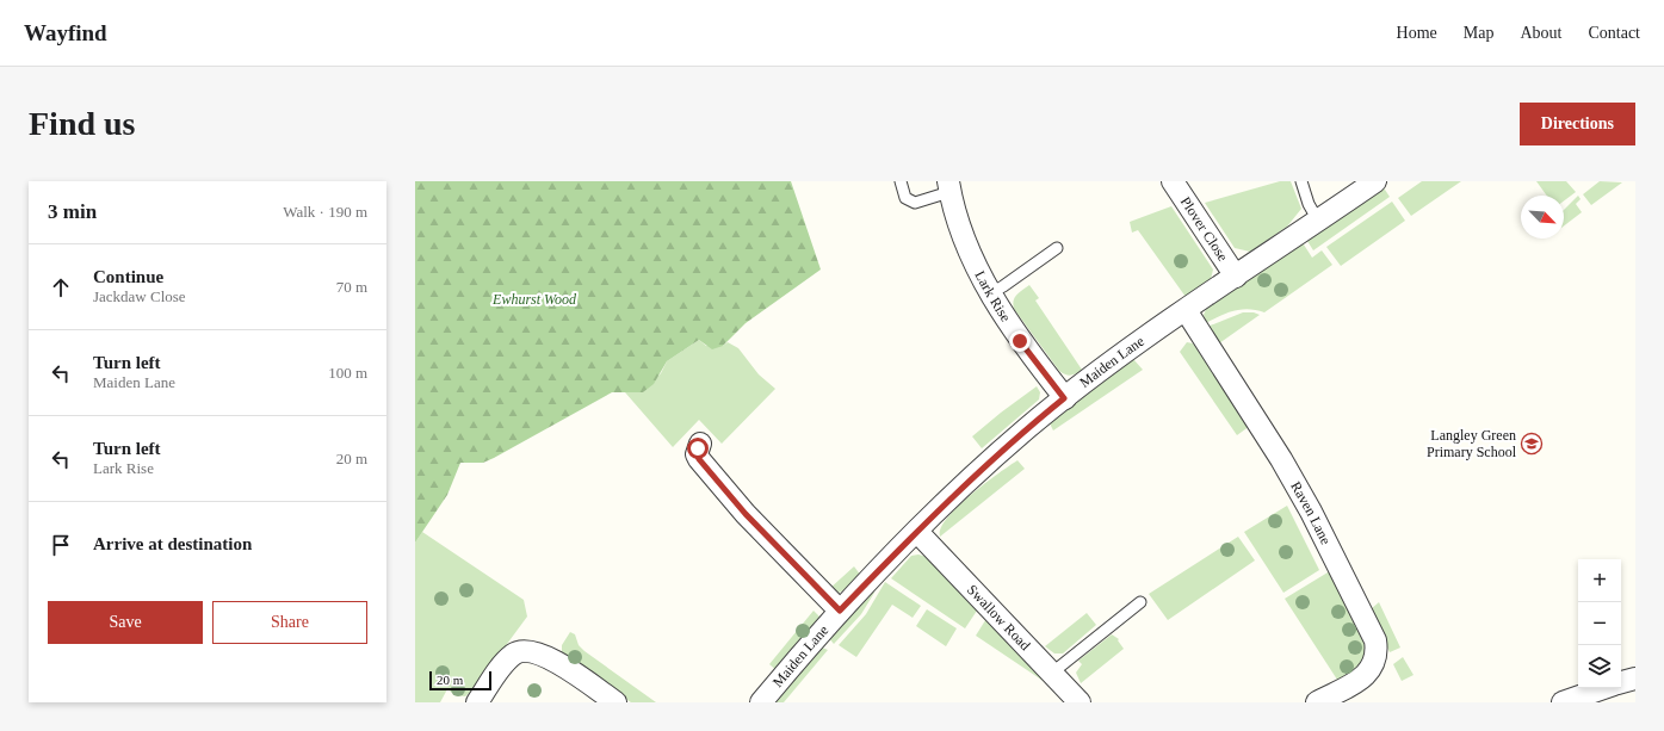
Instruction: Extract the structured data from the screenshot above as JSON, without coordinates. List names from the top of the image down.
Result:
{
  "streets": {
    "street": [
      "Plover Close",
      "Lark Rise",
      "Maiden Lane",
      "Raven Lane",
      "Swallow Road"
    ]
  },
  "crossings": [
    ["Plover Close", "Maiden Lane"],
    ["Lark Rise", "Maiden Lane"],
    ["Maiden Lane", "Raven Lane"],
    ["Maiden Lane", "Swallow Road"]
  ],
  "parks": ["Ewhurst Wood"],
  "places": {
    "school or university": ["Langley Green Primary School"]
  },
  "scale_bar": "20 m",
  "north": "bottom right",
  "page": {
    "header": "Wayfind",
    "nav": [
      "Home",
      "Map",
      "About",
      "Contact"
    ],
    "buttons": [
      "Directions",
      ["Save", "Share"]
    ],
    "title": "Find us",
    "heading": ["3 min", "Walk · 190 m"],
    "list": [
      ["Continue", "Jackdaw Close", "70 m"],
      ["Turn left", "Maiden Lane", "100 m"],
      ["Turn left", "Lark Rise", "20 m"],
      "Arrive at destination"
    ],
    "map_buttons": ["+", "−"],
    "scale": "20 m"
  }
}
